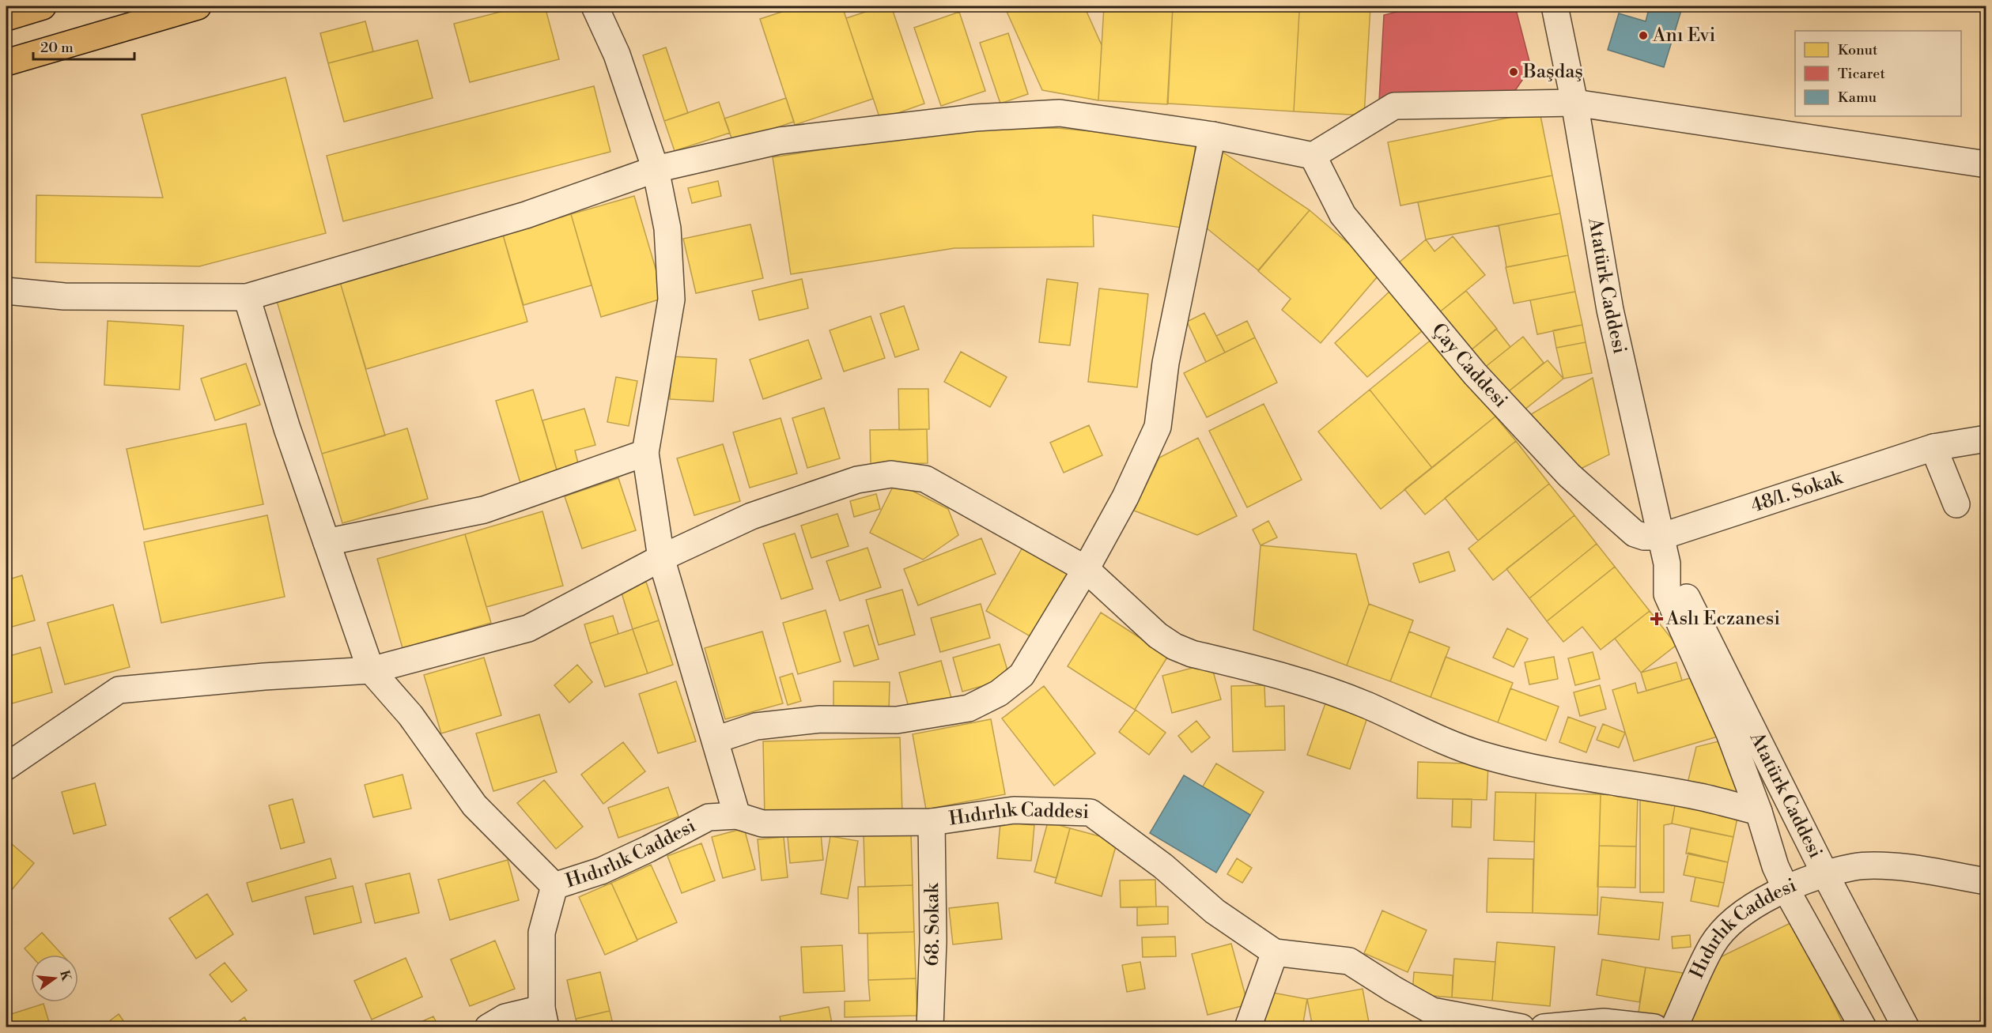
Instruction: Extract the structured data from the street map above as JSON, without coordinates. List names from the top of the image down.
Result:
{
  "streets": {
    "street": [
      "Atatürk Caddesi",
      "Çay Caddesi",
      "48/1. Sokak",
      "Hıdırlık Caddesi",
      "68. Sokak"
    ]
  },
  "crossings": [
    ["Atatürk Caddesi", "Çay Caddesi"],
    ["Atatürk Caddesi", "48/1. Sokak"],
    ["Atatürk Caddesi", "Hıdırlık Caddesi"],
    ["Çay Caddesi", "48/1. Sokak"],
    ["Hıdırlık Caddesi", "68. Sokak"]
  ],
  "places": {
    "other": ["Anı Evi", "Başdaş"],
    "health": ["Aslı Eczanesi"]
  },
  "legend": ["Konut", "Ticaret", "Kamu"],
  "scale_bar": "20 m",
  "north": "right"
}
